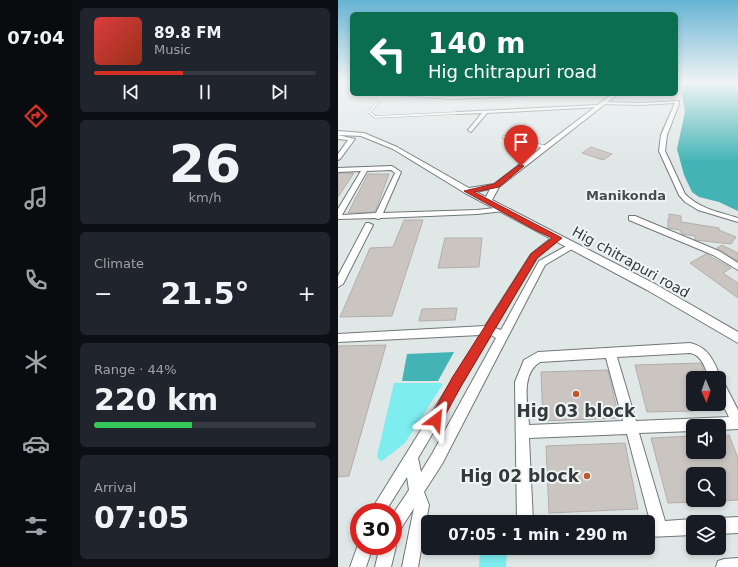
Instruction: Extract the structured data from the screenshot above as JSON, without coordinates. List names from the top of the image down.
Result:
{
  "streets": {
    "street": ["Hig chitrapuri road"]
  },
  "districts": ["Manikonda"],
  "places": ["Hig 03 block", "Hig 02 block"],
  "north": "bottom",
  "page": {
    "tabs": "07:04",
    "turn": ["140 m", "Hig chitrapuri road"],
    "song": ["89.8 FM", "Music"],
    "tile": [
      ["26", "km/h"],
      "Climate",
      ["Range · 44%", "220 km"],
      ["Arrival", "07:05"]
    ],
    "heat": ["−", "21.5°", "+"],
    "limit": "30",
    "trip": "07:05 · 1 min · 290 m"
  }
}
